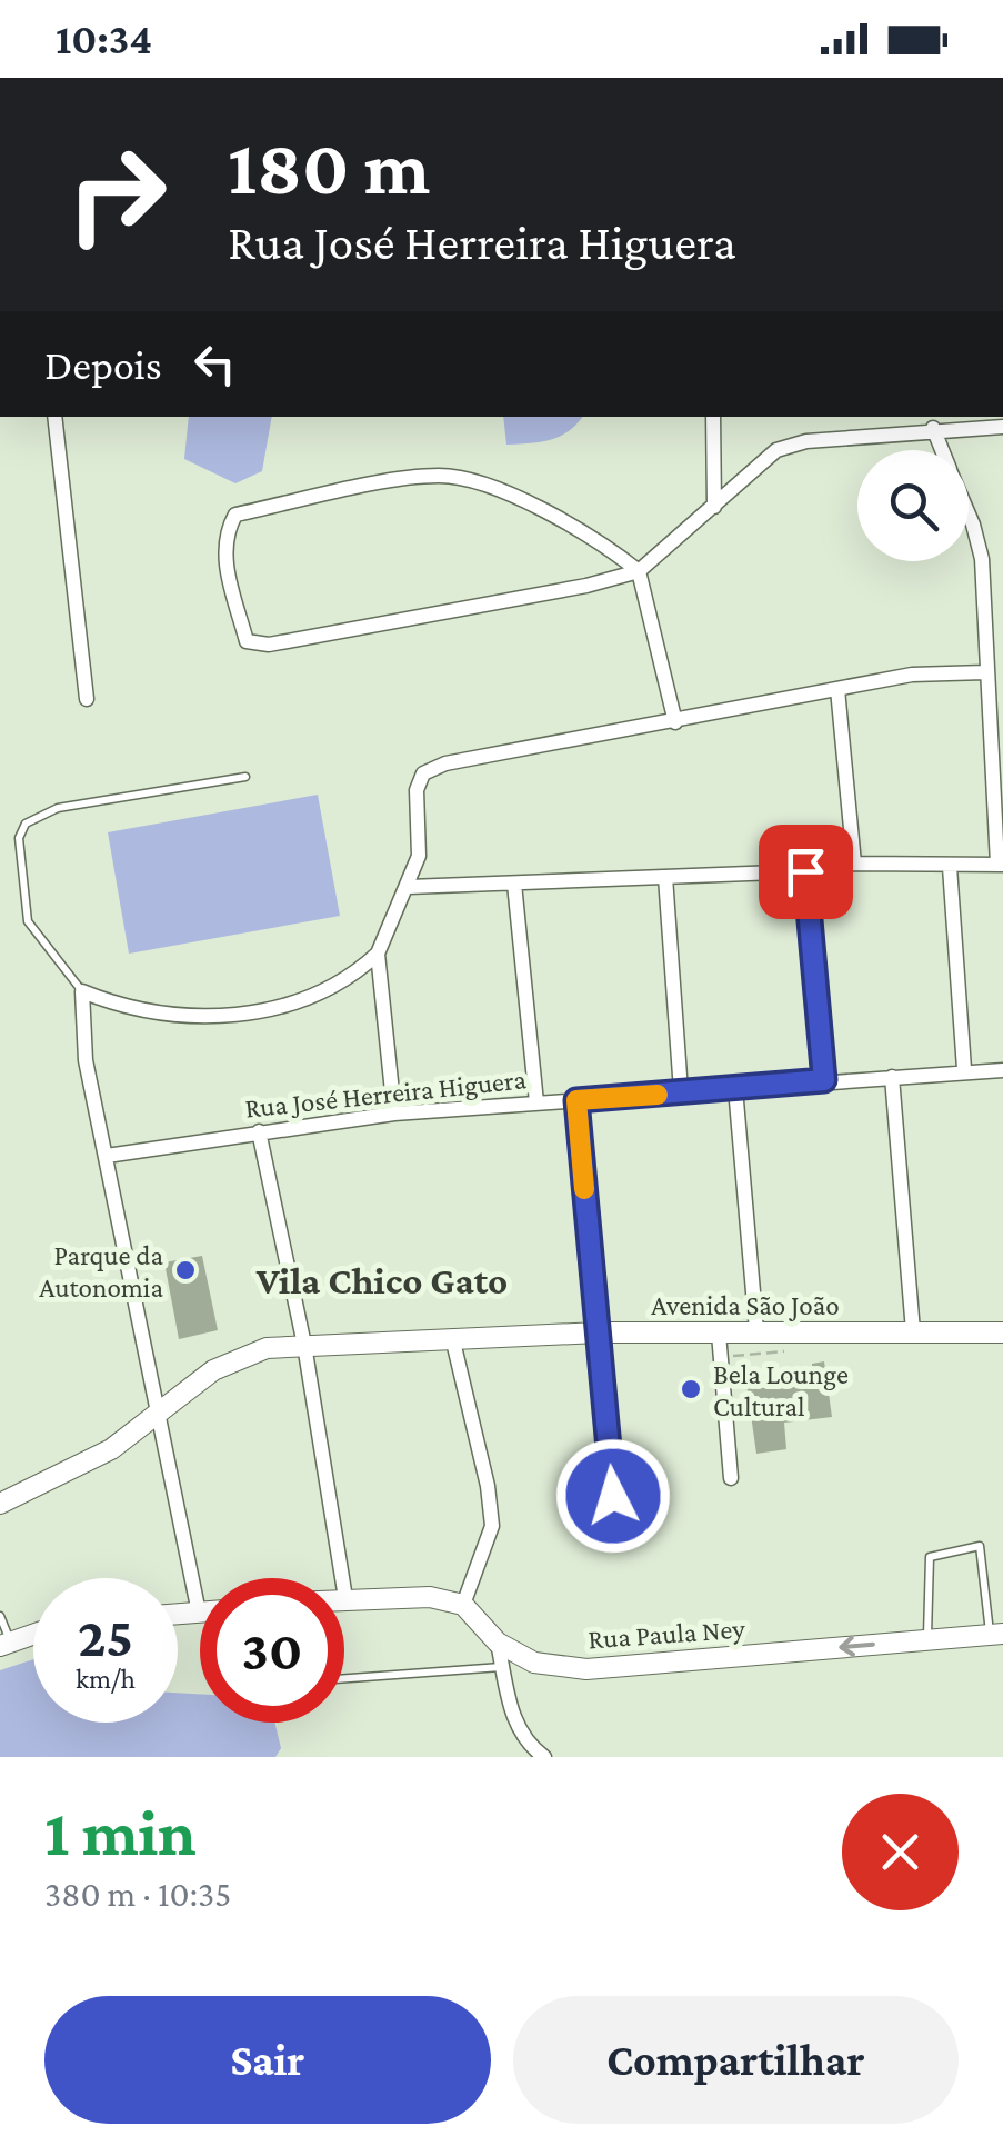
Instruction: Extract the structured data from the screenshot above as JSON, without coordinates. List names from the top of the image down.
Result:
{
  "streets": {
    "main road": ["Avenida São João", "Rua Paula Ney"],
    "street": ["Rua José Herreira Higuera"]
  },
  "one_way": ["Rua Paula Ney"],
  "districts": ["Vila Chico Gato"],
  "places": ["Parque da Autonomia", "Bela Lounge Cultural"],
  "page": {
    "status": "10:34",
    "turn": ["180 m", "Rua José Herreira Higuera"],
    "then": "Depois",
    "speed": "25 km/h",
    "limit": "30",
    "heading": ["1 min", "380 m · 10:35"],
    "buttons": ["Sair", "Compartilhar"]
  }
}
